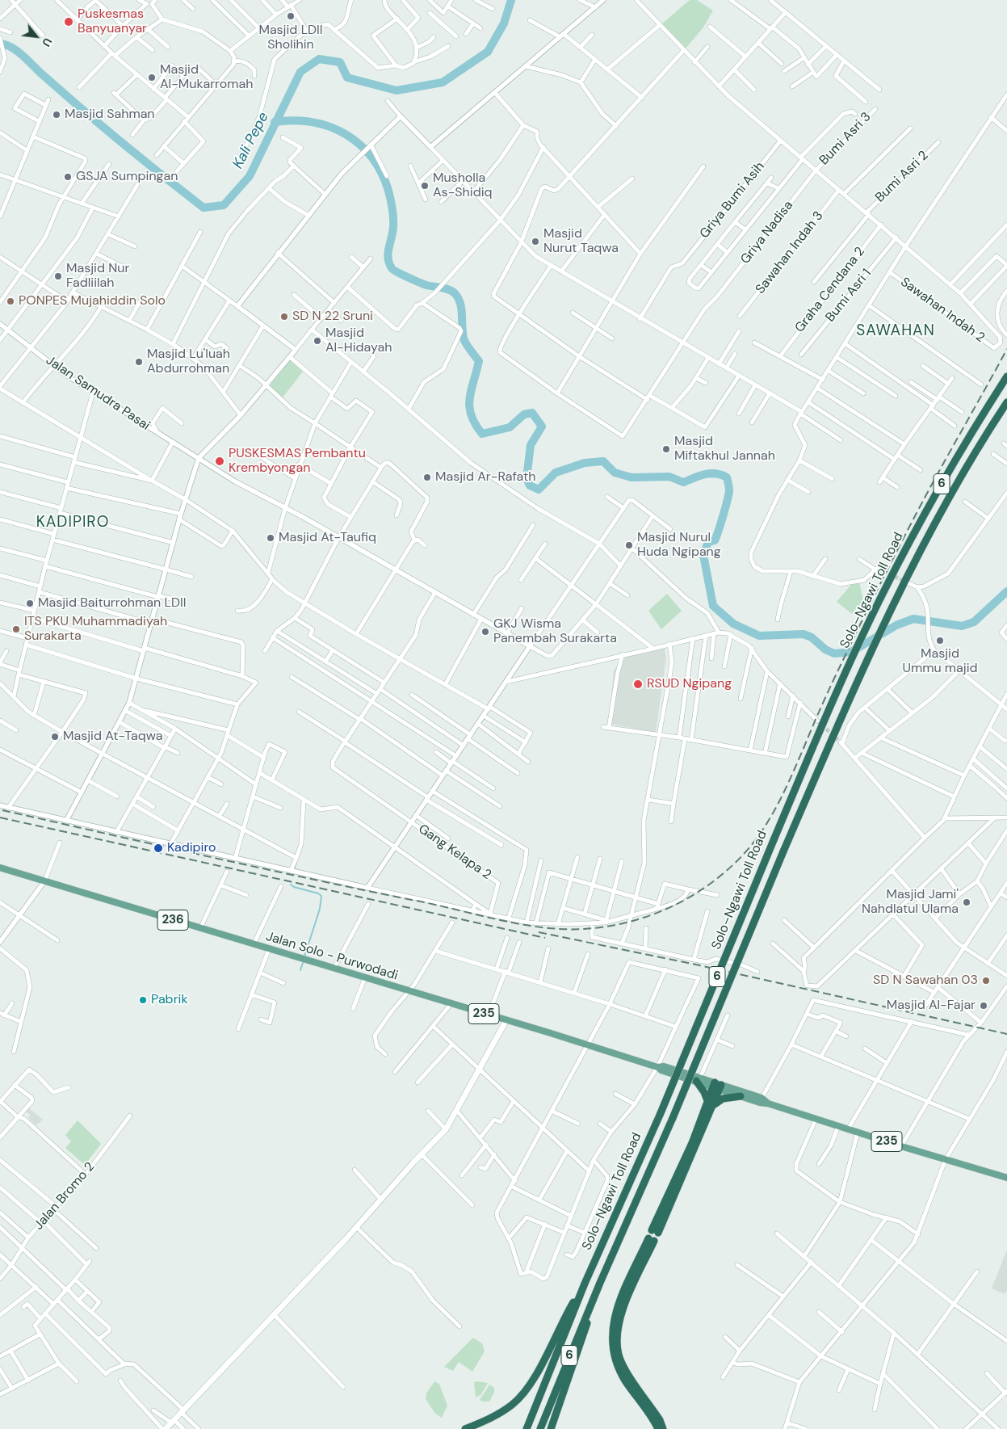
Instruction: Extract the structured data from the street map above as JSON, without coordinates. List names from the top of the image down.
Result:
{
  "streets": {
    "highway": ["6", "Solo–Ngawi Toll Road"],
    "main road": ["236", "Jalan Solo - Purwodadi", "235"],
    "street": [
      "Bumi Asri 3",
      "Bumi Asri 2",
      "Griya Bumi Asih",
      "Griya Nadisa",
      "Sawahan Indah 3",
      "Graha Cendana 2",
      "Bumi Asri 1",
      "Sawahan Indah 2",
      "Jalan Samudra Pasai",
      "Gang Kelapa 2",
      "Jalan Bromo 2"
    ]
  },
  "crossings": [
    ["Bumi Asri 3", "Griya Nadisa"]
  ],
  "districts": ["SAWAHAN", "KADIPIRO"],
  "water": ["Kali Pepe"],
  "places": [
    "Masjid LDII Sholihin",
    "Puskesmas Banyuanyar",
    "Masjid Al-Mukarromah",
    "Masjid Sahman",
    "GSJA Sumpingan",
    "Musholla As-Shidiq",
    "Masjid Nurut Taqwa",
    "Masjid Nur Fadliilah",
    "PONPES Mujahiddin Solo",
    "SD N 22 Sruni",
    "Masjid Al-Hidayah",
    "Masjid Lu'luah Abdurrohman",
    "Masjid Miftakhul Jannah",
    "PUSKESMAS Pembantu Krembyongan",
    "Masjid Ar-Rafath",
    "Masjid At-Taufiq",
    "Masjid Nurul Huda Ngipang",
    "Masjid Baiturrohman LDII",
    "ITS PKU Muhammadiyah Surakarta",
    "GKJ Wisma Panembah Surakarta",
    "Masjid Ummu majid",
    "RSUD Ngipang",
    "Masjid At-Taqwa",
    "Kadipiro",
    "Masjid Jami' Nahdlatul Ulama",
    "SD N Sawahan 03",
    "Pabrik",
    "Masjid Al-Fajar"
  ],
  "north": "bottom right"
}
